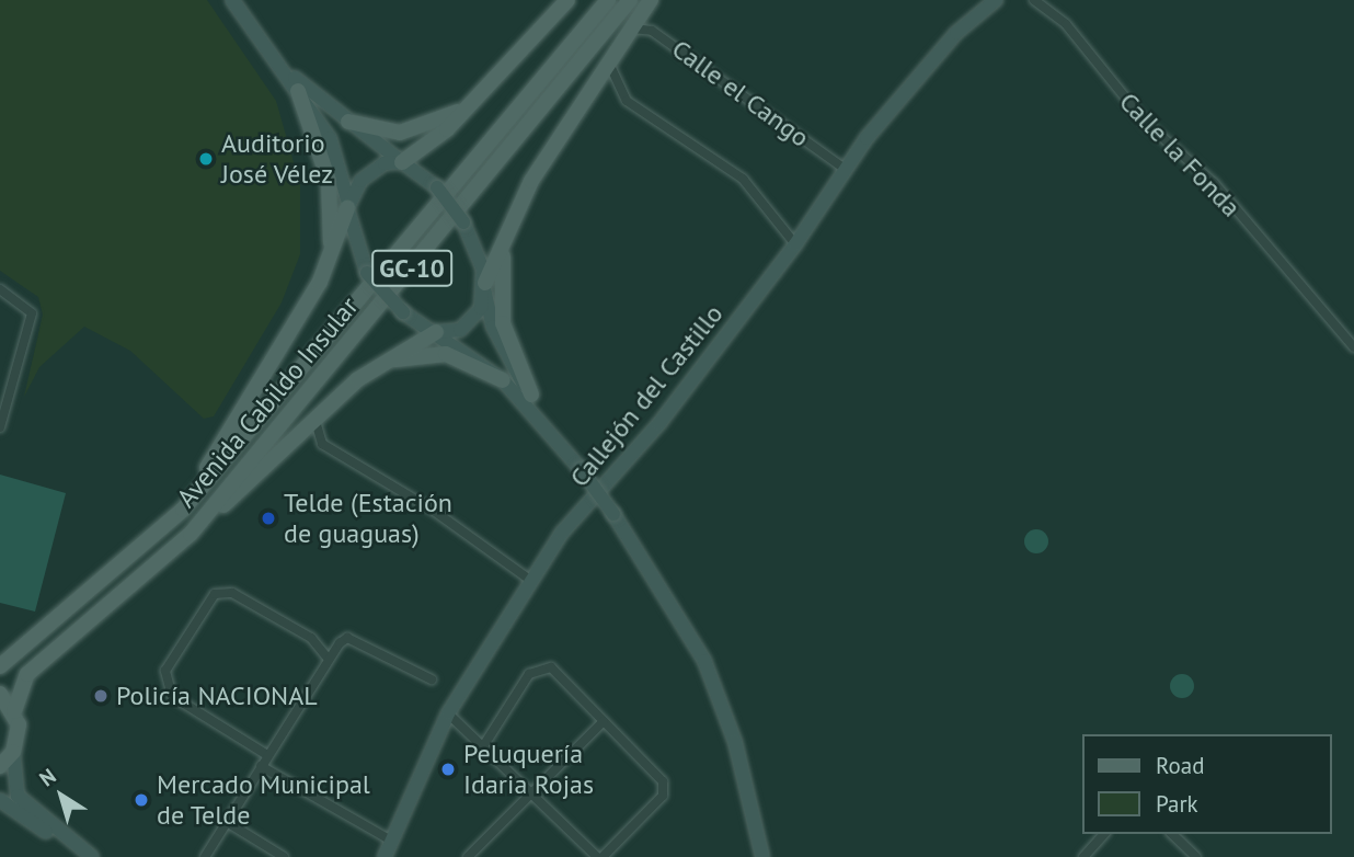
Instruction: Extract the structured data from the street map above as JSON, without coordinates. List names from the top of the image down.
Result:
{
  "streets": {
    "main road": ["GC-10", "Callejón del Castillo", "Avenida Cabildo Insular"],
    "street": ["Calle el Cango", "Calle la Fonda"]
  },
  "crossings": [
    ["Calle el Cango", "Callejón del Castillo"],
    ["GC-10", "Avenida Cabildo Insular"]
  ],
  "places": [
    "Auditorio José Vélez",
    "Telde (Estación de guaguas)",
    "Policía NACIONAL",
    "Peluquería Idaria Rojas",
    "Mercado Municipal de Telde"
  ],
  "legend": ["Road", "Park"],
  "north": "top left"
}
